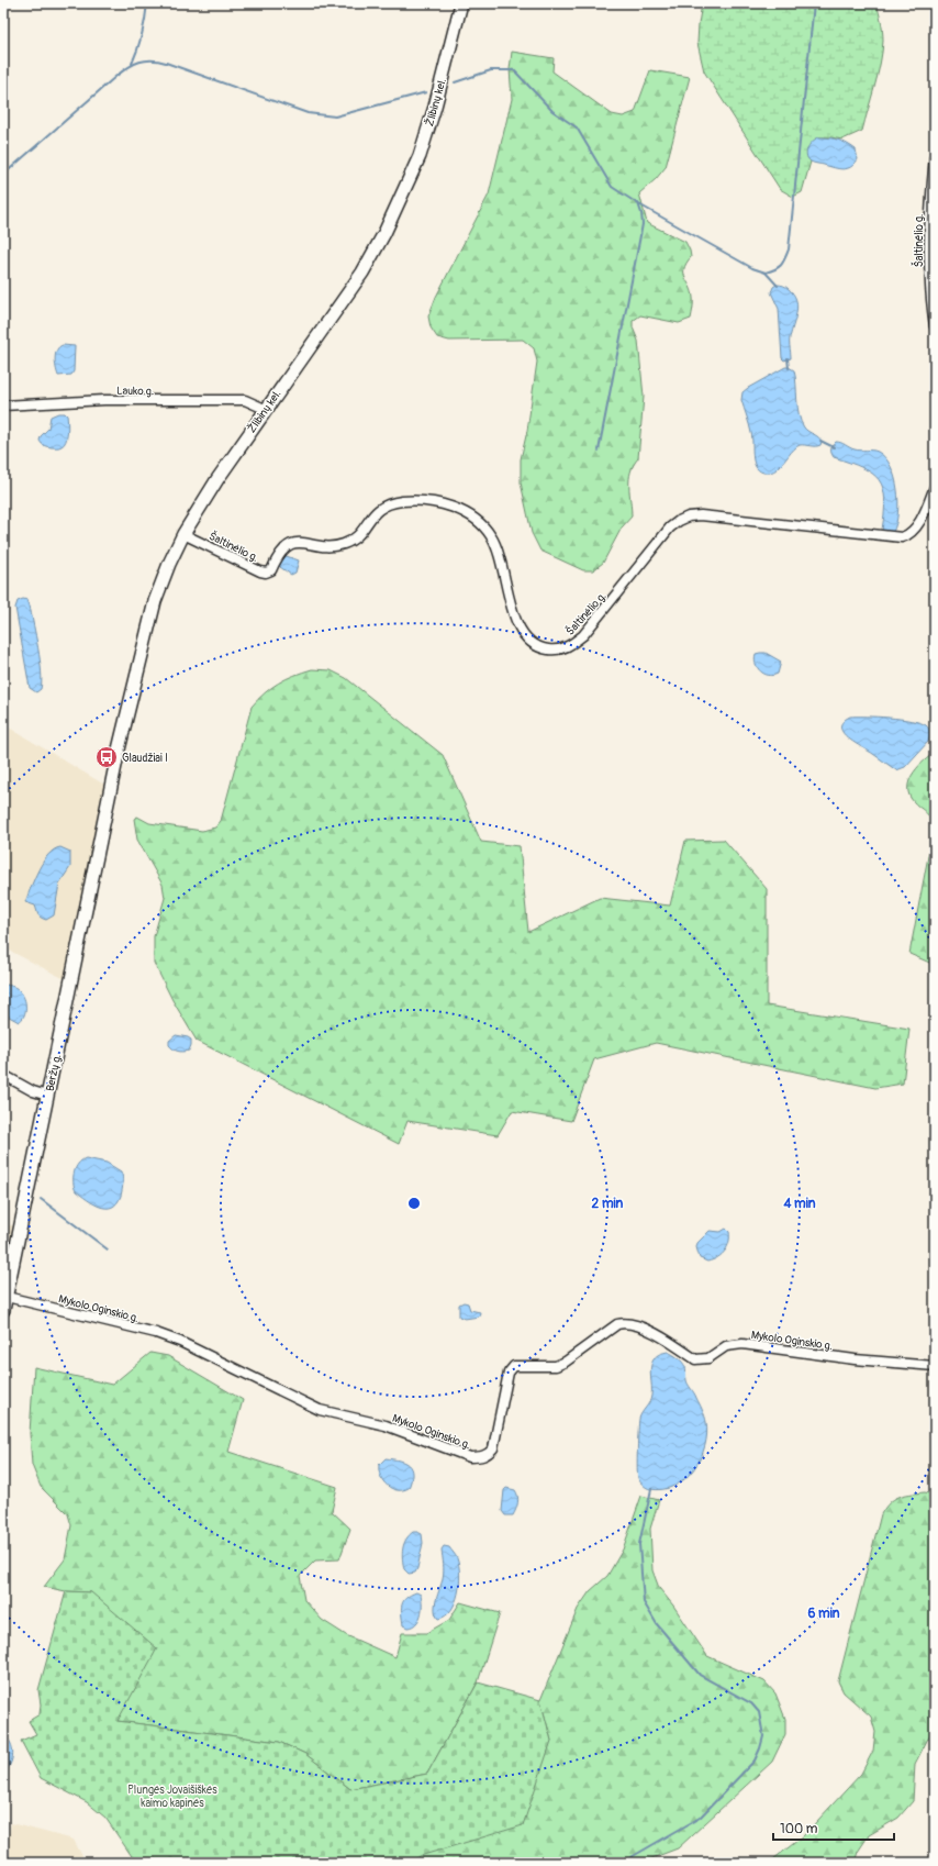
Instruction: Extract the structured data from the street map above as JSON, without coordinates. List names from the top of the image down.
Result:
{
  "streets": {
    "main road": ["Žlibinų kel.", "Beržų g."],
    "street": ["Šaltinėlio g.", "Lauko g.", "Mykolo Oginskio g."]
  },
  "crossings": [
    ["Žlibinų kel.", "Šaltinėlio g."],
    ["Žlibinų kel.", "Lauko g."],
    ["Žlibinų kel.", "Beržų g."],
    ["Beržų g.", "Mykolo Oginskio g."]
  ],
  "parks": ["Plungės Jovaišiškės kaimo kapinės"],
  "places": {
    "bus stop": ["Glaudžiai I"]
  },
  "scale_bar": "100 m",
  "rings": ["2 min", "4 min", "6 min"]
}
